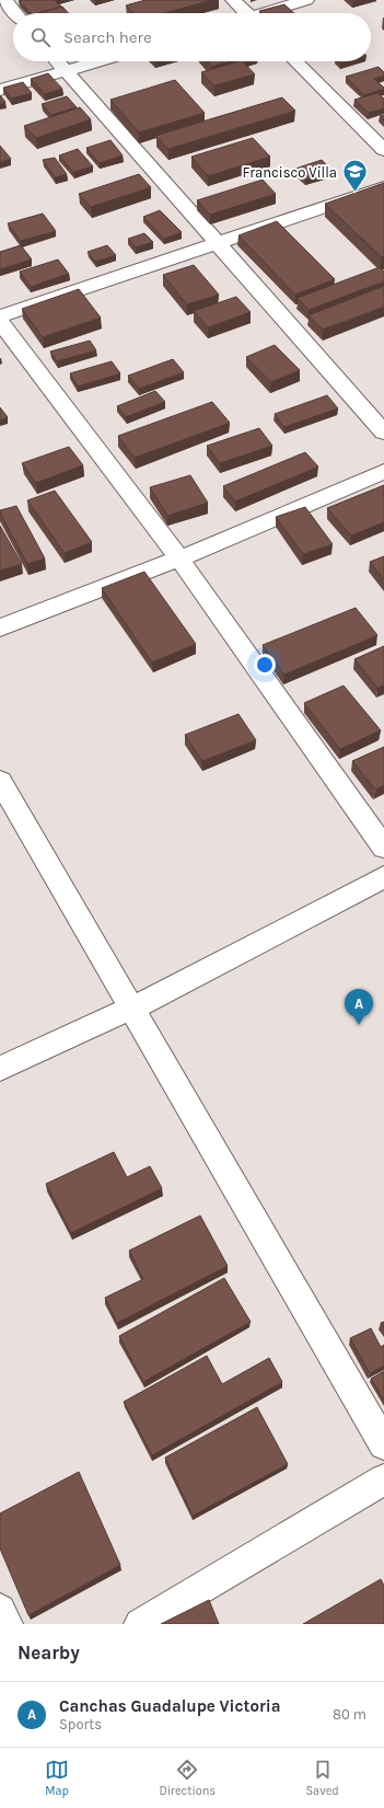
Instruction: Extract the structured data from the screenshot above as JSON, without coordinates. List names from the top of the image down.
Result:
{
  "places": {
    "school or university": ["Francisco Villa"]
  },
  "page": {
    "search": "Search here",
    "pins": "A",
    "heading": "Nearby",
    "list": [
      {
        "mark": "A",
        "name": "Canchas Guadalupe Victoria",
        "note": "Sports",
        "value": "80 m"
      }
    ],
    "nav": ["Map", "Directions", "Saved"]
  }
}
